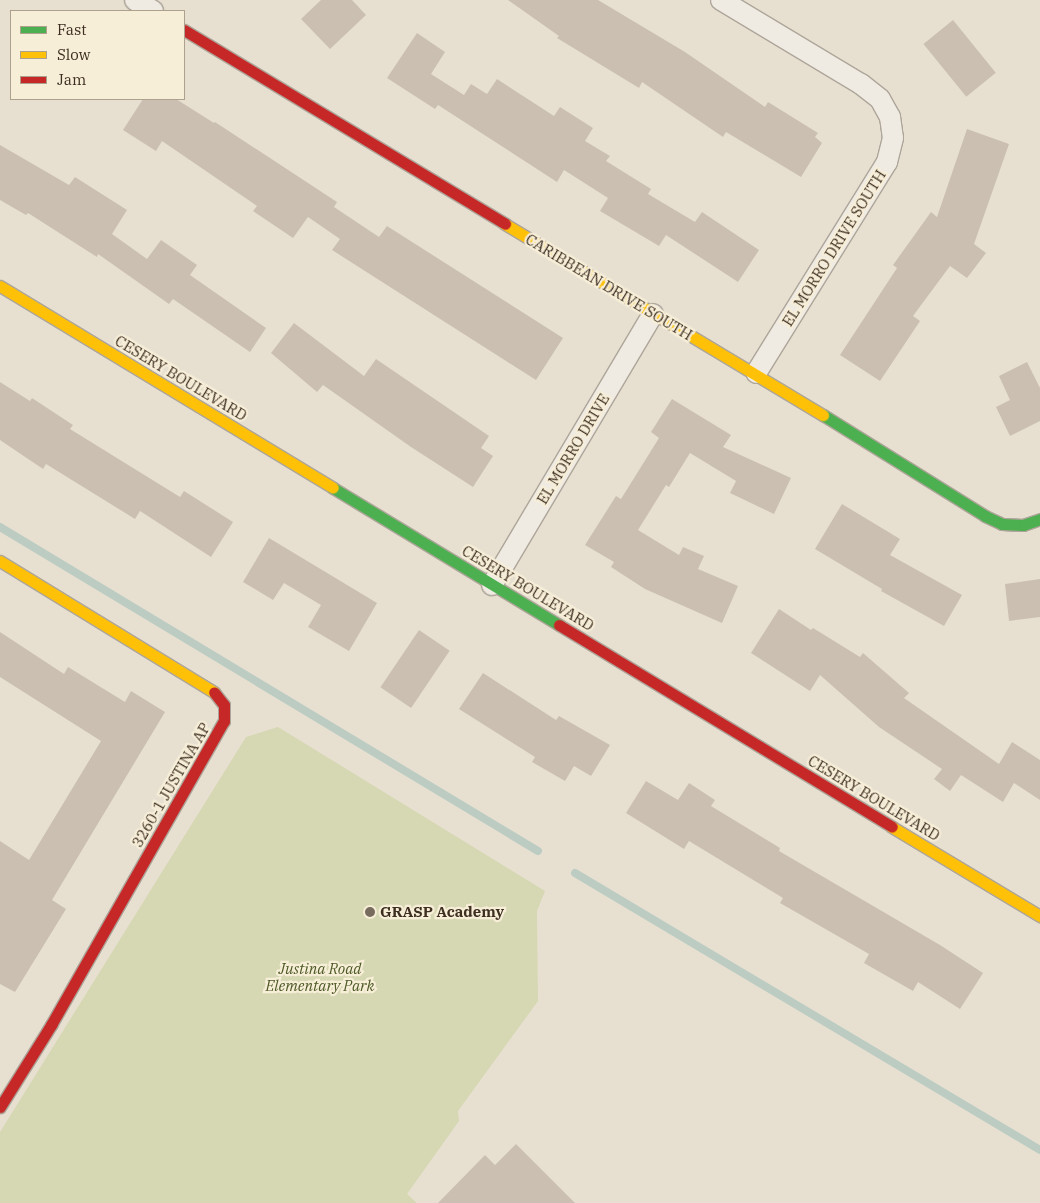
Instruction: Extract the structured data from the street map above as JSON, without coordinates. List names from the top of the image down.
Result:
{
  "streets": {
    "street": [
      "EL MORRO DRIVE SOUTH",
      "CARIBBEAN DRIVE SOUTH",
      "CESERY BOULEVARD",
      "EL MORRO DRIVE",
      "3260-1 JUSTINA AP"
    ]
  },
  "crossings": [
    ["EL MORRO DRIVE SOUTH", "CARIBBEAN DRIVE SOUTH"],
    ["CARIBBEAN DRIVE SOUTH", "EL MORRO DRIVE"],
    ["CESERY BOULEVARD", "EL MORRO DRIVE"]
  ],
  "parks": ["Justina Road Elementary Park"],
  "places": ["GRASP Academy"],
  "legend": ["Fast", "Slow", "Jam"]
}
